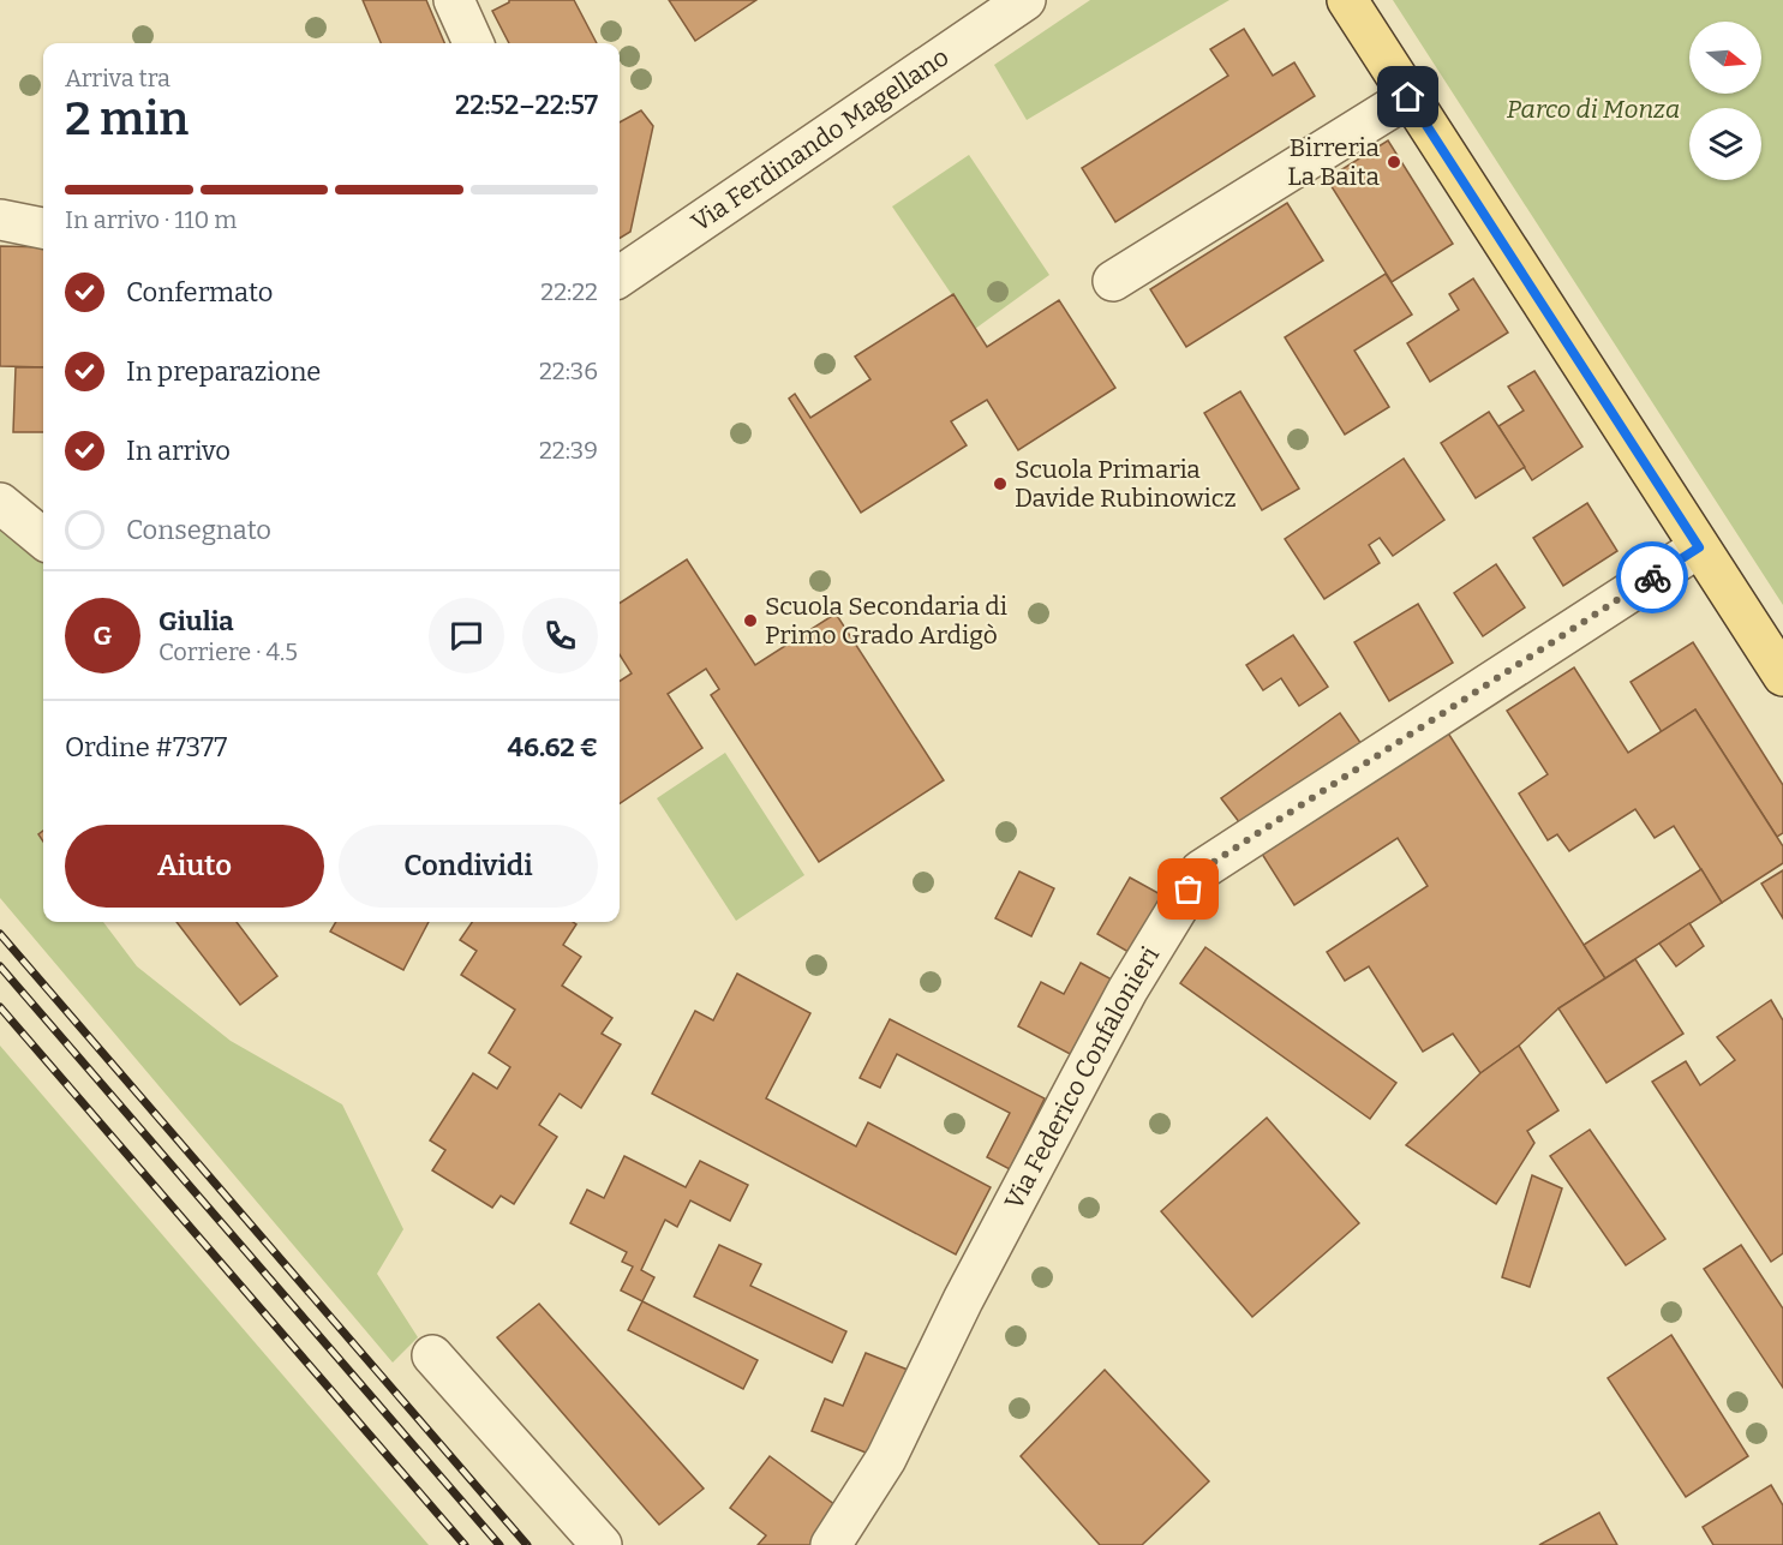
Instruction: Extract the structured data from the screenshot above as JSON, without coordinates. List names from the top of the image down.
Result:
{
  "streets": {
    "street": ["Via Ferdinando Magellano", "Via Federico Confalonieri"]
  },
  "parks": ["Parco di Monza"],
  "places": ["Birreria La Baita", "Scuola Primaria Davide Rubinowicz", "Scuola Secondaria di Primo Grado Ardigò"],
  "north": "right",
  "page": {
    "heading": ["2 min", "Arriva tra", "22:52–22:57"],
    "panel": [
      "Giulia",
      "Corriere · 4.5",
      "Ordine #7377",
      "46.62 €"
    ],
    "bar": "In arrivo · 110 m",
    "list": [
      ["Confermato", "22:22"],
      ["In preparazione", "22:36"],
      ["In arrivo", "22:39"],
      "Consegnato"
    ],
    "round": "G",
    "buttons": ["Aiuto", "Condividi"]
  }
}
